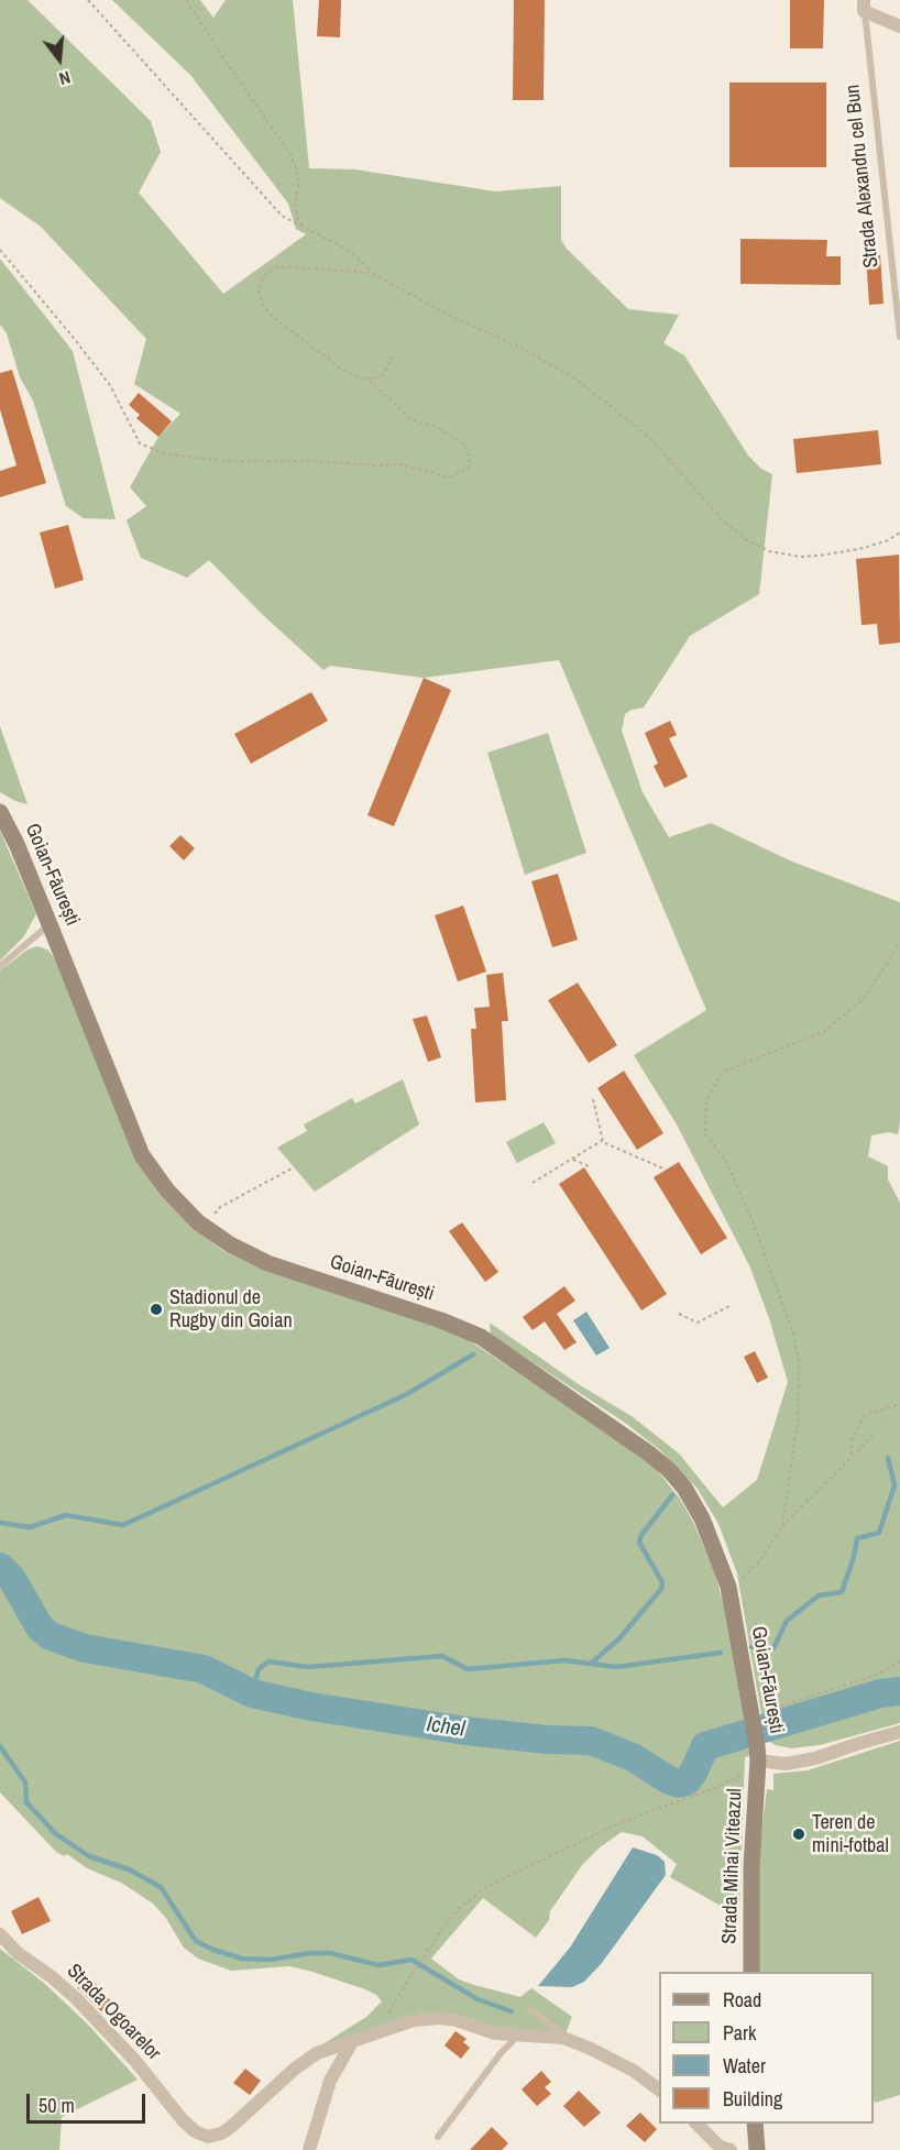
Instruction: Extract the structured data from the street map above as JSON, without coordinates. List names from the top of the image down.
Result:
{
  "streets": {
    "street": [
      "Strada Alexandru cel Bun",
      "Goian-Făurești",
      "Strada Mihai Viteazul",
      "Strada Ogoarelor"
    ]
  },
  "crossings": [
    ["Goian-Făurești", "Strada Mihai Viteazul"]
  ],
  "water": ["Ichel"],
  "places": ["Stadionul de Rugby din Goian", "Teren de mini-fotbal"],
  "legend": [
    "Road",
    "Park",
    "Water",
    "Building"
  ],
  "scale_bar": "50 m",
  "north": "bottom"
}
